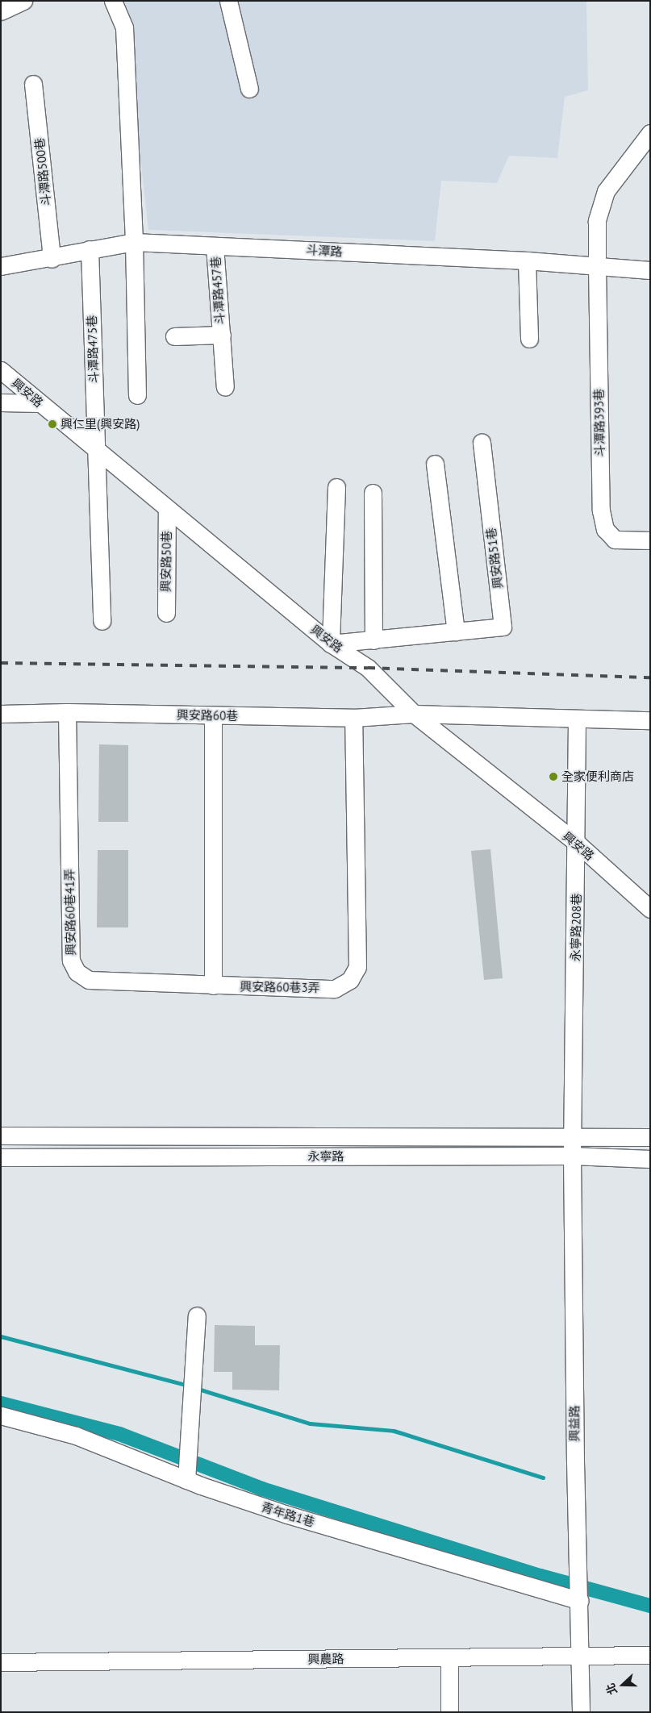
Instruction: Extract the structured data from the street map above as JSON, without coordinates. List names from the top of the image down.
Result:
{
  "streets": {
    "street": [
      "斗潭路500巷",
      "斗潭路",
      "斗潭路457巷",
      "斗潭路475巷",
      "興安路",
      "斗潭路393巷",
      "興安路51巷",
      "興安路50巷",
      "興安路60巷",
      "興安路60巷41弄",
      "永寧路208巷",
      "興安路60巷3弄",
      "永寧路",
      "興益路",
      "青年路1巷",
      "興農路"
    ]
  },
  "crossings": [
    ["斗潭路500巷", "斗潭路"],
    ["斗潭路", "斗潭路457巷"],
    ["斗潭路", "斗潭路475巷"],
    ["斗潭路", "斗潭路393巷"],
    ["斗潭路475巷", "興安路"],
    ["興安路", "興安路51巷"],
    ["興安路", "興安路50巷"],
    ["興安路", "興安路60巷"],
    ["興安路", "永寧路208巷"],
    ["興安路60巷", "興安路60巷41弄"],
    ["興安路60巷", "永寧路208巷"],
    ["興安路60巷", "興安路60巷3弄"],
    ["興安路60巷41弄", "興安路60巷3弄"],
    ["永寧路208巷", "永寧路"],
    ["永寧路208巷", "興益路"],
    ["永寧路", "興益路"],
    ["興益路", "青年路1巷"],
    ["興益路", "興農路"]
  ],
  "places": ["興仁里(興安路)", "全家便利商店"],
  "north": "left"
}
